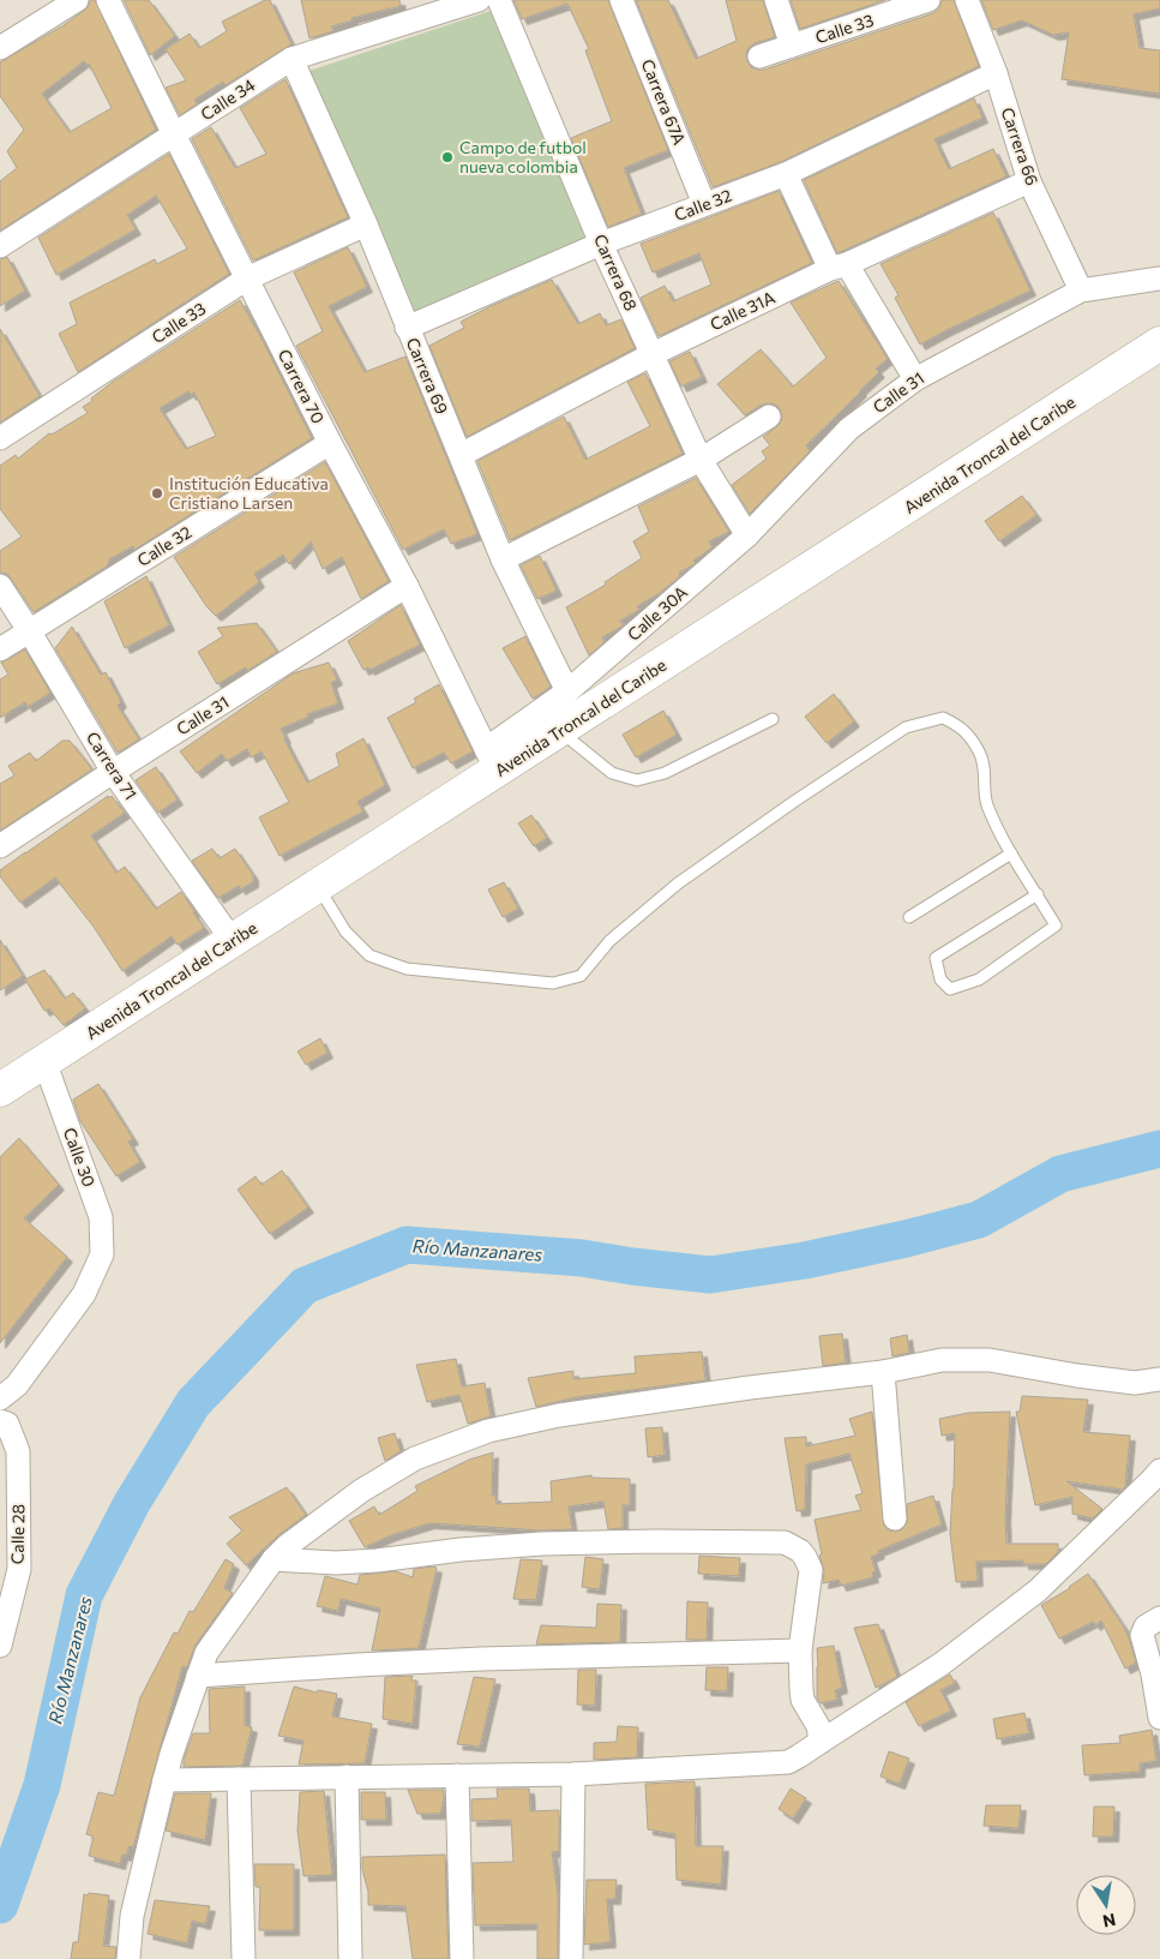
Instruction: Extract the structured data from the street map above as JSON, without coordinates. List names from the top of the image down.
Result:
{
  "streets": {
    "highway": ["Avenida Troncal del Caribe"],
    "street": [
      "Calle 33",
      "Calle 34",
      "Carrera 67A",
      "Carrera 66",
      "Calle 32",
      "Carrera 68",
      "Calle 31A",
      "Carrera 69",
      "Carrera 70",
      "Calle 31",
      "Calle 30A",
      "Carrera 71",
      "Calle 30",
      "Calle 28"
    ]
  },
  "crossings": [
    ["Calle 33", "Carrera 69"],
    ["Calle 33", "Carrera 70"],
    ["Calle 34", "Carrera 69"],
    ["Calle 34", "Carrera 70"],
    ["Carrera 67A", "Calle 32"],
    ["Carrera 66", "Calle 32"],
    ["Carrera 66", "Calle 31A"],
    ["Carrera 66", "Calle 31"],
    ["Calle 32", "Carrera 68"],
    ["Calle 32", "Carrera 69"],
    ["Calle 32", "Carrera 70"],
    ["Calle 32", "Carrera 71"],
    ["Carrera 68", "Calle 31A"],
    ["Carrera 68", "Calle 31"],
    ["Carrera 68", "Calle 30A"],
    ["Calle 31A", "Carrera 69"],
    ["Carrera 69", "Calle 30A"],
    ["Carrera 70", "Calle 31"],
    ["Carrera 70", "Avenida Troncal del Caribe"],
    ["Carrera 70", "Calle 30A"],
    ["Calle 31", "Calle 30A"],
    ["Calle 31", "Carrera 71"],
    ["Avenida Troncal del Caribe", "Calle 30A"],
    ["Avenida Troncal del Caribe", "Carrera 71"],
    ["Avenida Troncal del Caribe", "Calle 30"],
    ["Calle 30", "Calle 28"]
  ],
  "water": ["Río Manzanares"],
  "places": ["Campo de futbol nueva colombia", "Institución Educativa Cristiano Larsen"],
  "north": "bottom"
}
